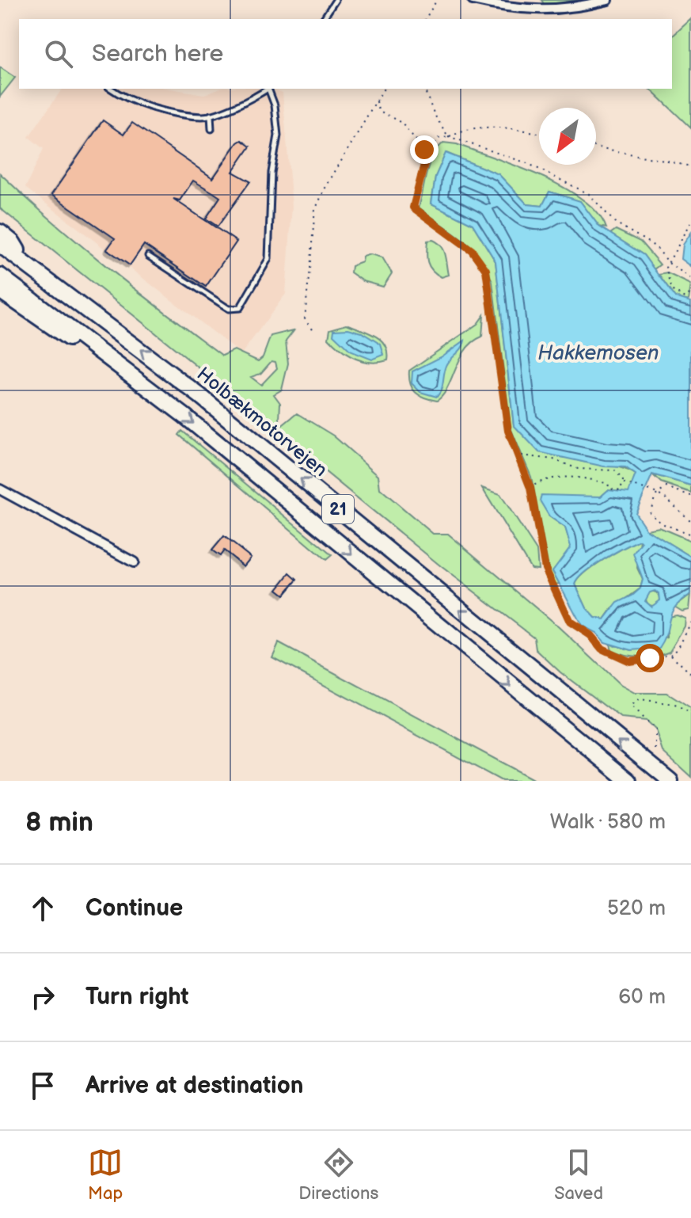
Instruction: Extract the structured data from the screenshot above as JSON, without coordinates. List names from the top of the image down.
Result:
{
  "streets": {
    "highway": ["Holbækmotorvejen", "21"]
  },
  "water": ["Hakkemosen"],
  "north": "bottom left",
  "page": {
    "search": "Search here",
    "heading": ["8 min", "Walk · 580 m"],
    "list": [
      ["Continue", "520 m"],
      ["Turn right", "60 m"],
      "Arrive at destination"
    ],
    "nav": ["Map", "Directions", "Saved"]
  }
}
